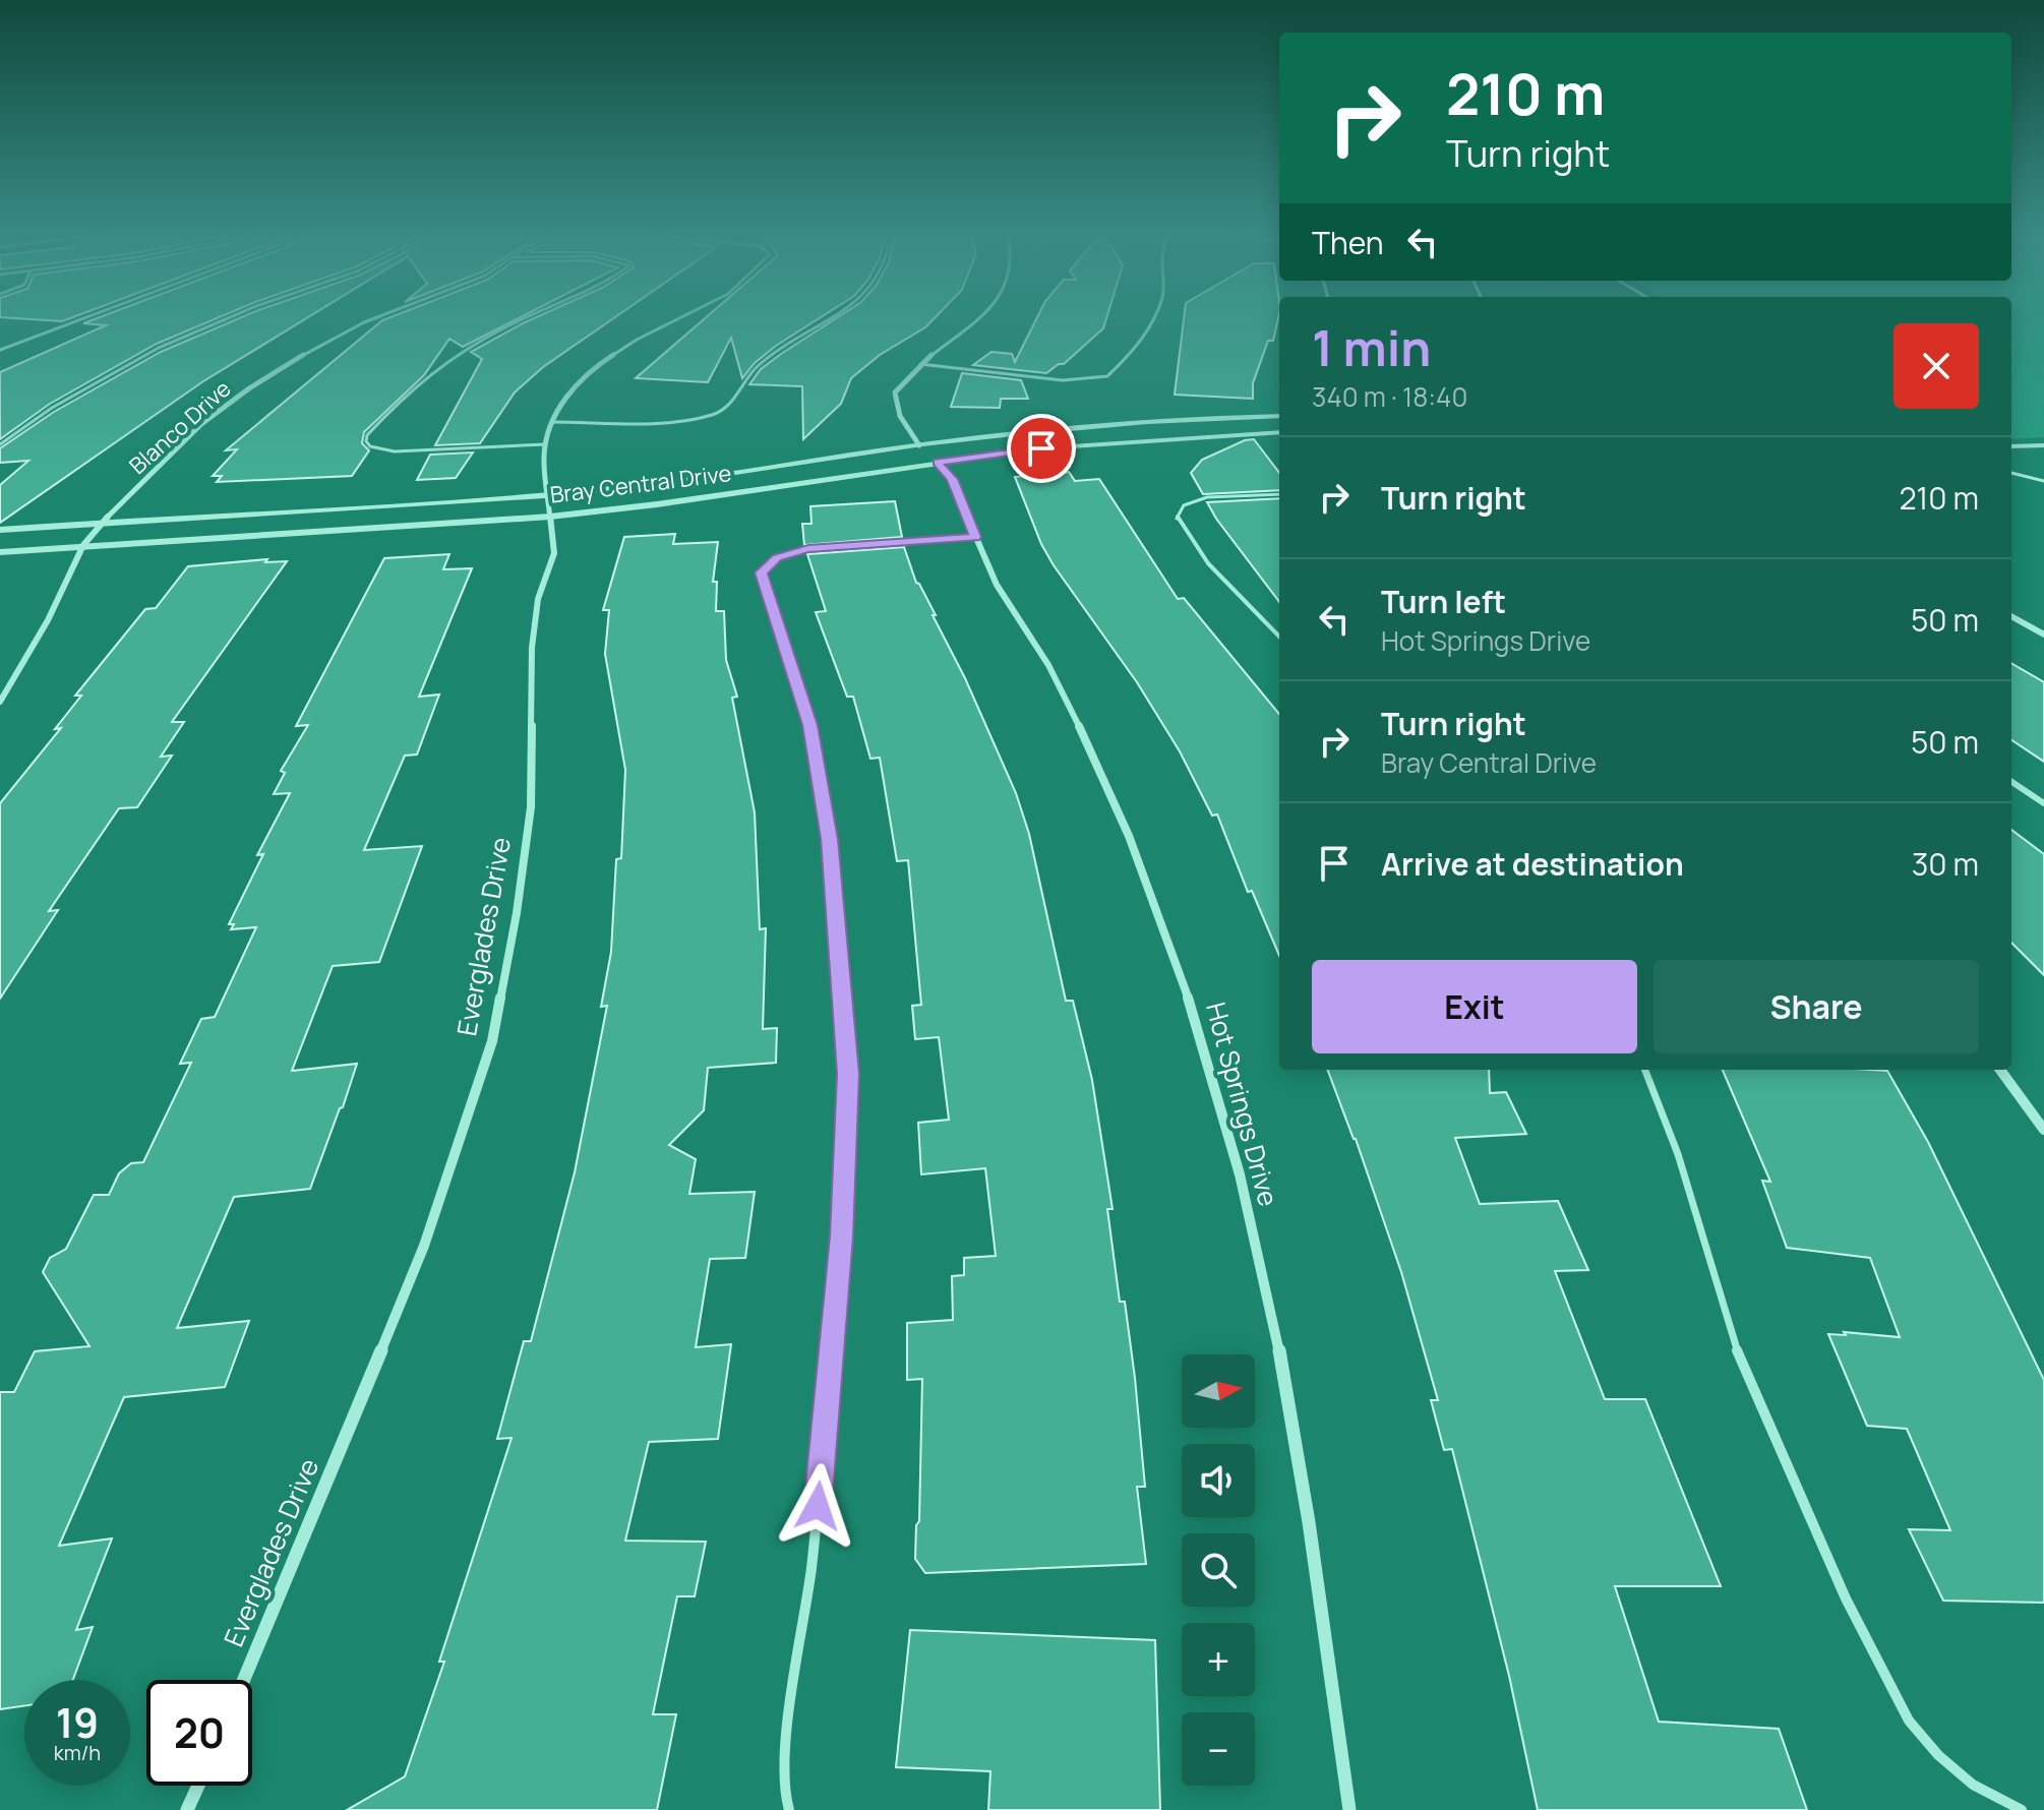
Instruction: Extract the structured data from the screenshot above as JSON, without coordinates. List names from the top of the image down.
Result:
{
  "streets": {
    "street": [
      "Blanco Drive",
      "Bray Central Drive",
      "Everglades Drive",
      "Hot Springs Drive"
    ]
  },
  "crossings": [
    ["Blanco Drive", "Bray Central Drive"],
    ["Bray Central Drive", "Everglades Drive"],
    ["Bray Central Drive", "Hot Springs Drive"]
  ],
  "north": "right",
  "page": {
    "turn": ["210 m", "Turn right"],
    "then": "Then",
    "heading": ["1 min", "340 m · 18:40"],
    "list": [
      {
        "name": "Turn right",
        "value": "210 m"
      },
      {
        "name": "Turn left",
        "note": "Hot Springs Drive",
        "value": "50 m"
      },
      {
        "name": "Turn right",
        "note": "Bray Central Drive",
        "value": "50 m"
      },
      {
        "name": "Arrive at destination",
        "value": "30 m"
      }
    ],
    "buttons": ["Exit", "Share"],
    "map_buttons": ["+", "−"],
    "speed": "19 km/h",
    "limit": "20"
  }
}
